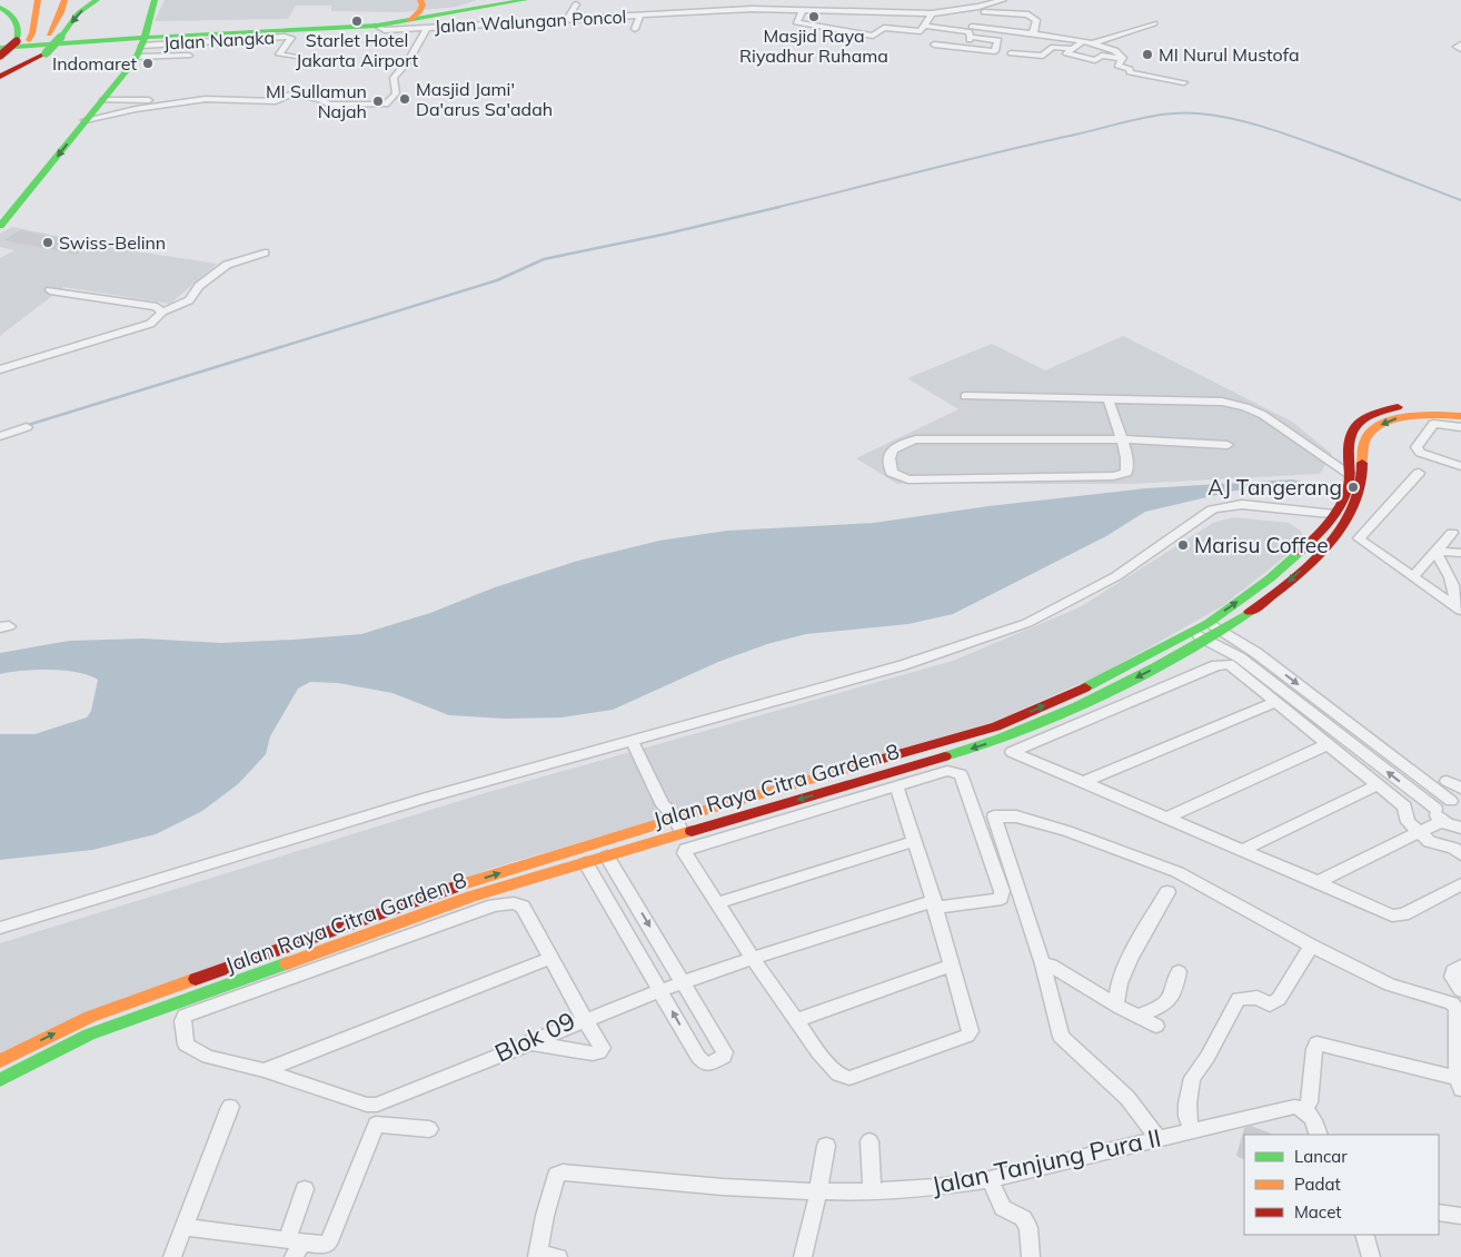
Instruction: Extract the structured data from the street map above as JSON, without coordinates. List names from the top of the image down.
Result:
{
  "streets": {
    "main road": ["Jalan Raya Citra Garden 8"],
    "street": [
      "Jalan Walungan Poncol",
      "Jalan Nangka",
      "Blok 09",
      "Jalan Tanjung Pura II"
    ]
  },
  "places": [
    "Masjid Raya Riyadhur Ruhama",
    "Starlet Hotel Jakarta Airport",
    "MI Nurul Mustofa",
    "Indomaret",
    "Masjid Jami' Da'arus Sa'adah",
    "MI Sullamun Najah",
    "Swiss-Belinn",
    "AJ Tangerang",
    "Marisu Coffee"
  ],
  "legend": ["Lancar", "Padat", "Macet"]
}
